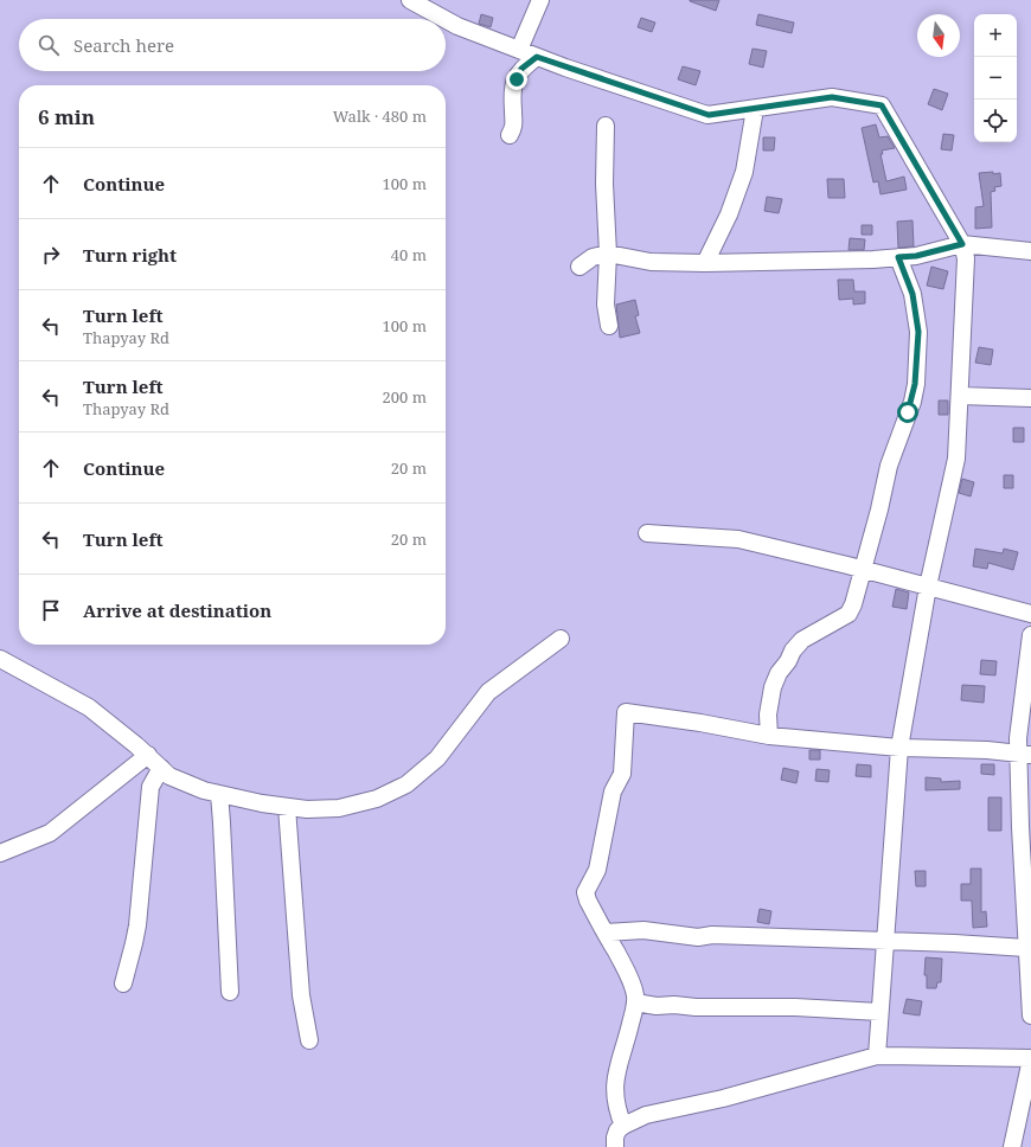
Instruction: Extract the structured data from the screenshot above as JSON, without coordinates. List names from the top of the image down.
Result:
{
  "north": "bottom",
  "page": {
    "map_buttons": ["+", "−"],
    "search": "Search here",
    "heading": ["6 min", "Walk · 480 m"],
    "list": [
      ["Continue", "100 m"],
      ["Turn right", "40 m"],
      ["Turn left", "Thapyay Rd", "100 m"],
      ["Turn left", "Thapyay Rd", "200 m"],
      ["Continue", "20 m"],
      ["Turn left", "20 m"],
      "Arrive at destination"
    ]
  }
}
